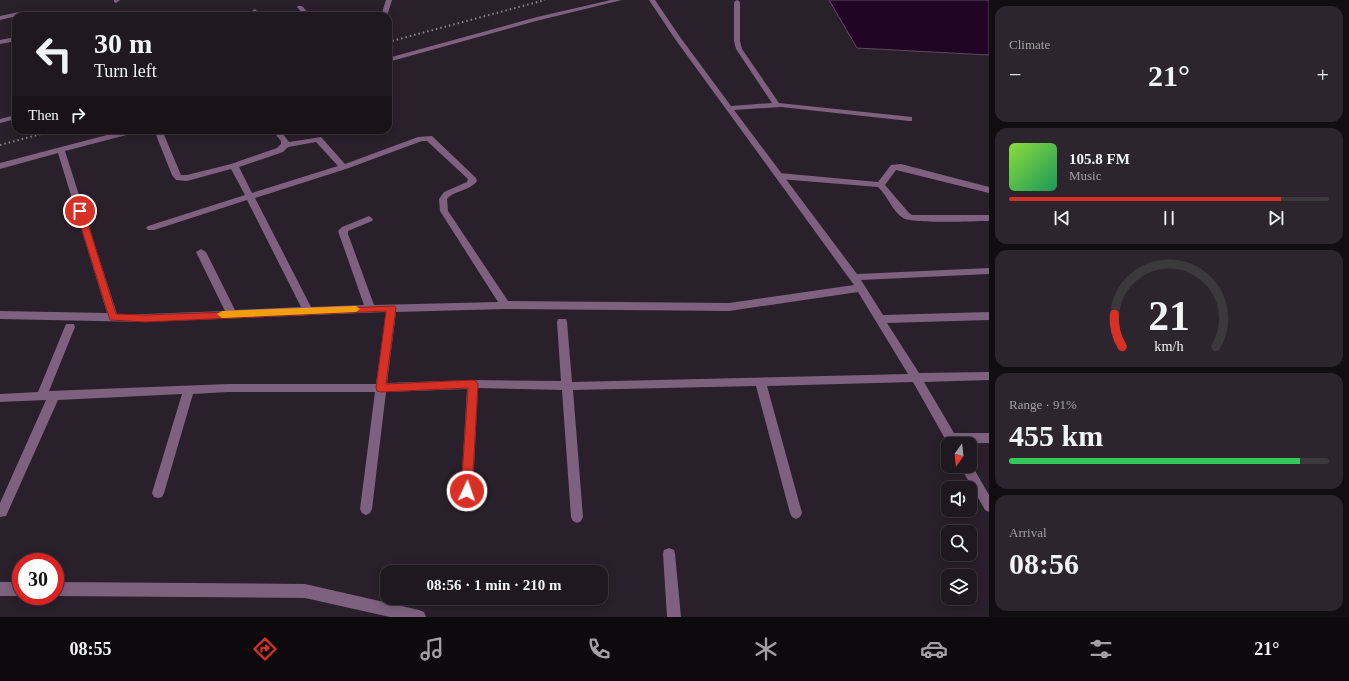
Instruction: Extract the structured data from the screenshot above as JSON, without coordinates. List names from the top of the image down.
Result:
{
  "north": "bottom",
  "page": {
    "tile": [
      "Climate",
      ["Range · 91%", "455 km"],
      ["Arrival", "08:56"]
    ],
    "turn": ["30 m", "Turn left"],
    "heat": ["−", "21°", "+"],
    "then": "Then",
    "song": ["105.8 FM", "Music"],
    "limit": "30",
    "trip": "08:56 · 1 min · 210 m",
    "tabs": ["08:55", "21°"],
    "gauge": ["21", "km/h"]
  }
}
